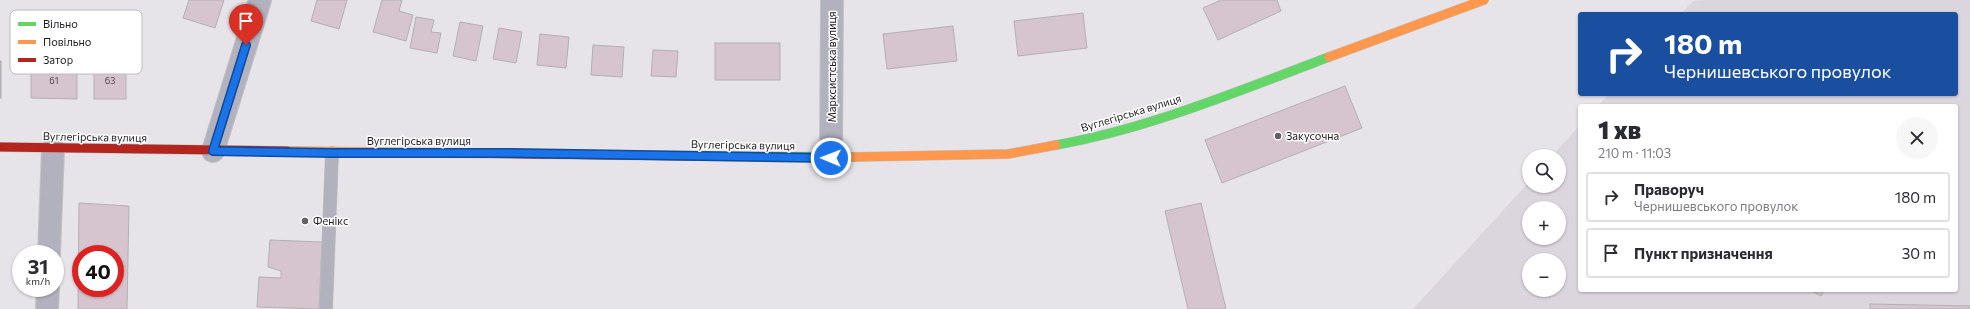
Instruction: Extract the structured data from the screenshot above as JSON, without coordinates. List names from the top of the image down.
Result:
{
  "streets": {
    "street": ["Марксистська вулиця", "Вуглегірська вулиця"]
  },
  "crossings": [
    ["Марксистська вулиця", "Вуглегірська вулиця"]
  ],
  "places": ["Закусочна", "Фенікс"],
  "house_numbers": ["61", "63"],
  "legend": ["Вільно", "Повільно", "Затор"],
  "page": {
    "turn": ["180 m", "Чернишевського провулок"],
    "heading": ["1 хв", "210 m · 11:03"],
    "map_buttons": ["+", "−"],
    "list": [
      {
        "name": "Праворуч",
        "note": "Чернишевського провулок",
        "value": "180 m"
      },
      {
        "name": "Пункт призначення",
        "value": "30 m"
      }
    ],
    "speed": "31 km/h",
    "limit": "40"
  }
}
